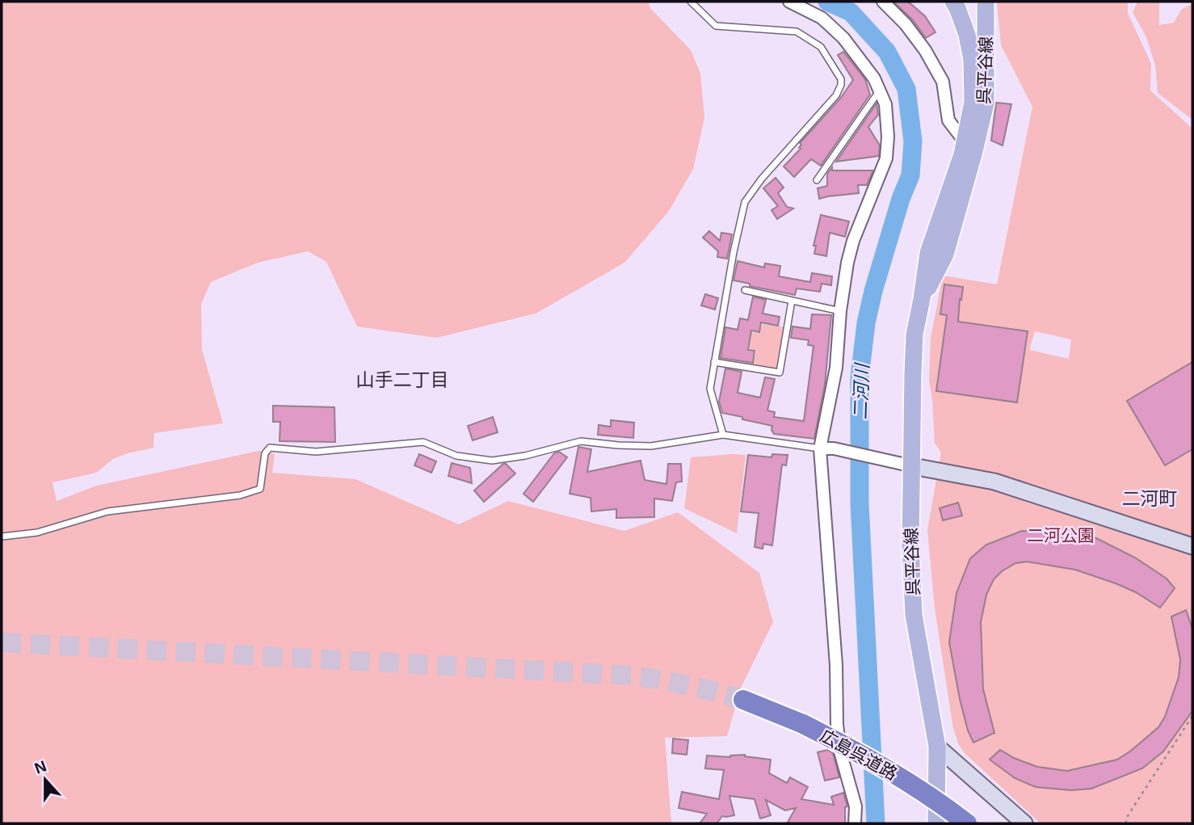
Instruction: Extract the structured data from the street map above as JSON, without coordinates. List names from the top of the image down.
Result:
{
  "streets": {
    "highway": ["広島呉道路"],
    "main road": ["呉平谷線"]
  },
  "districts": ["山手二丁目", "二河町"],
  "water": ["二河川"],
  "parks": ["二河公園"],
  "north": "top"
}
